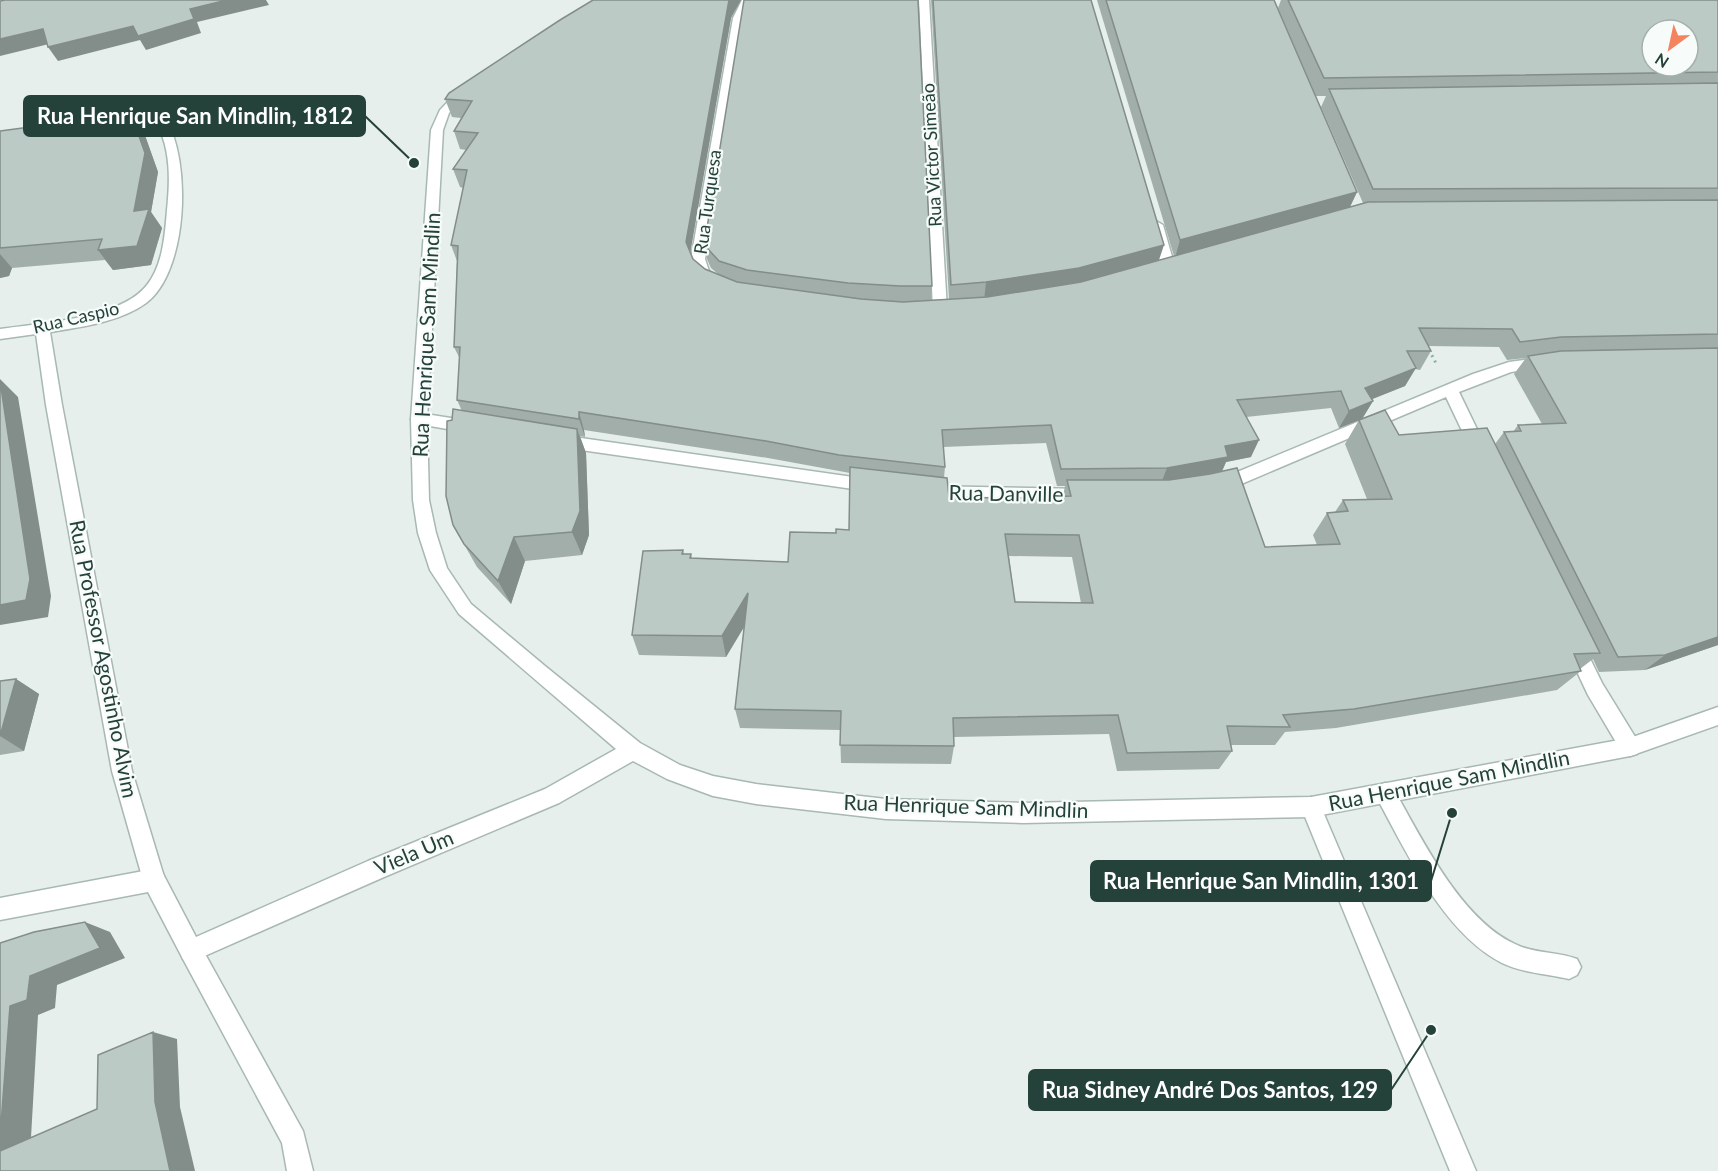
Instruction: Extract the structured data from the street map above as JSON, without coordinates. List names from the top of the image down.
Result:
{
  "streets": {
    "street": [
      "Rua Victor Simeão",
      "Rua Turquesa",
      "Rua Caspio",
      "Rua Henrique Sam Mindlin",
      "Rua Danville",
      "Rua Professor Agostinho Alvim",
      "Viela Um"
    ]
  },
  "crossings": [
    ["Rua Caspio", "Rua Professor Agostinho Alvim"],
    ["Rua Henrique Sam Mindlin", "Viela Um"],
    ["Rua Professor Agostinho Alvim", "Viela Um"]
  ],
  "places": ["Rua Henrique San Mindlin, 1812", "Rua Henrique San Mindlin, 1301", "Rua Sidney André Dos Santos, 129"],
  "north": "bottom left"
}
